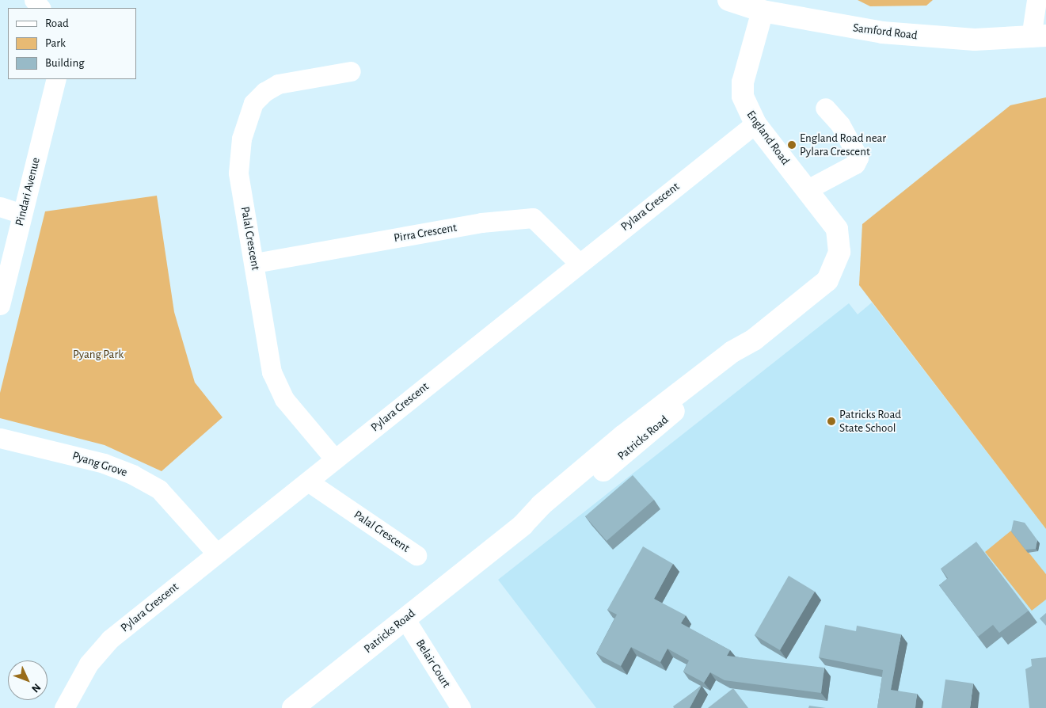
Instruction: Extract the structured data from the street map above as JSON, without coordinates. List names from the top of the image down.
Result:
{
  "streets": {
    "main road": ["Samford Road", "England Road", "Patricks Road"],
    "street": [
      "Pindari Avenue",
      "Pylara Crescent",
      "Pirra Crescent",
      "Palal Crescent",
      "Pyang Grove",
      "Belair Court"
    ]
  },
  "crossings": [
    ["Samford Road", "England Road"],
    ["England Road", "Pylara Crescent"],
    ["England Road", "Patricks Road"],
    ["Pylara Crescent", "Pirra Crescent"],
    ["Pylara Crescent", "Palal Crescent"],
    ["Pylara Crescent", "Pyang Grove"],
    ["Pirra Crescent", "Palal Crescent"],
    ["Patricks Road", "Belair Court"]
  ],
  "parks": ["Pyang Park"],
  "places": ["England Road near Pylara Crescent", "Patricks Road State School"],
  "legend": ["Road", "Park", "Building"],
  "north": "bottom right"
}
